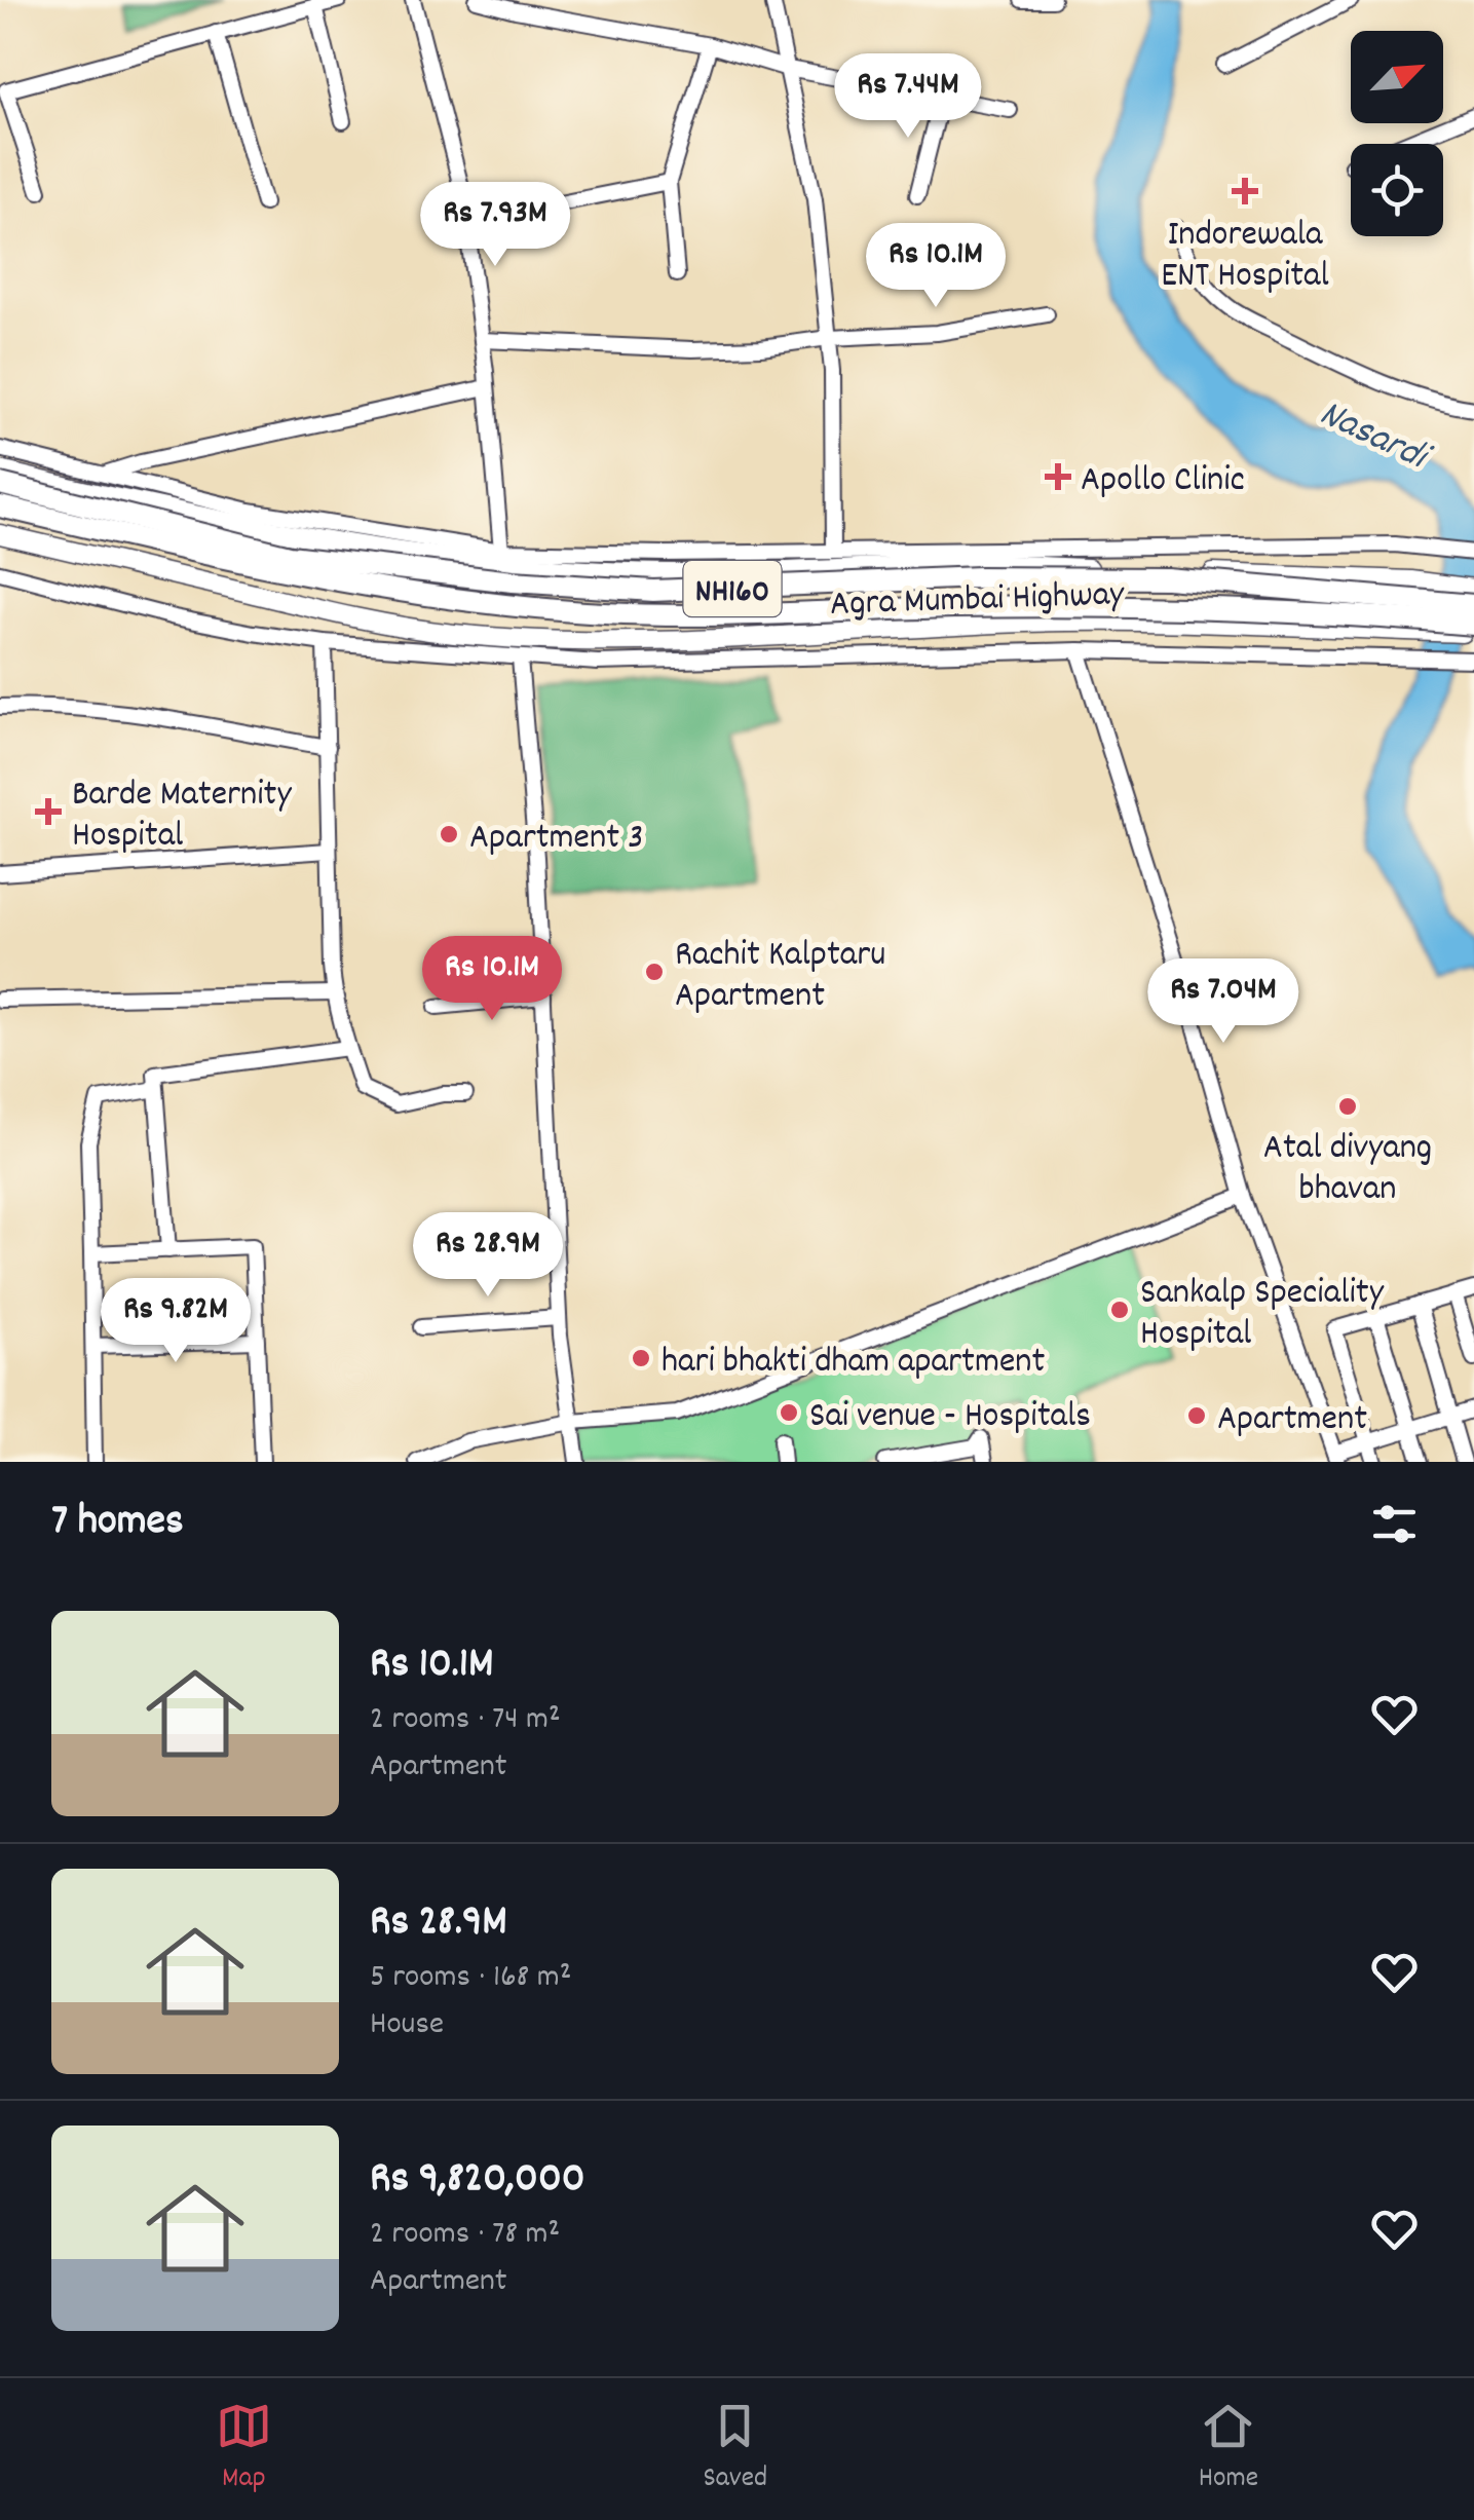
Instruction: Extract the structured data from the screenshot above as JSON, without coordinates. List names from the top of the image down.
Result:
{
  "streets": {
    "highway": ["NH160"],
    "main road": ["Agra Mumbai Highway"]
  },
  "water": ["Nasardi"],
  "places": {
    "health": ["Indorewala ENT Hospital", "Apollo Clinic", "Barde Maternity Hospital"],
    "other": [
      "Apartment 3",
      "Rachit Kalptaru Apartment",
      "Atal divyang bhavan",
      "Sankalp Speciality Hospital",
      "hari bhakti dham apartment",
      "Sai venue - Hospitals",
      "Apartment"
    ]
  },
  "north": "top right",
  "page": {
    "price": [
      "Rs 7.44M",
      "Rs 7.93M",
      "Rs 10.1M",
      "Rs 10.1M",
      "Rs 7.04M",
      "Rs 28.9M",
      "Rs 9.82M"
    ],
    "heading": "7 homes",
    "list": [
      {
        "name": "Rs 10.1M",
        "note": "2 rooms · 74 m² · Apartment"
      },
      {
        "name": "Rs 28.9M",
        "note": "5 rooms · 168 m² · House"
      },
      {
        "name": "Rs 9,820,000",
        "note": "2 rooms · 78 m² · Apartment"
      }
    ],
    "tabs": ["Map", "Saved", "Home"]
  }
}
